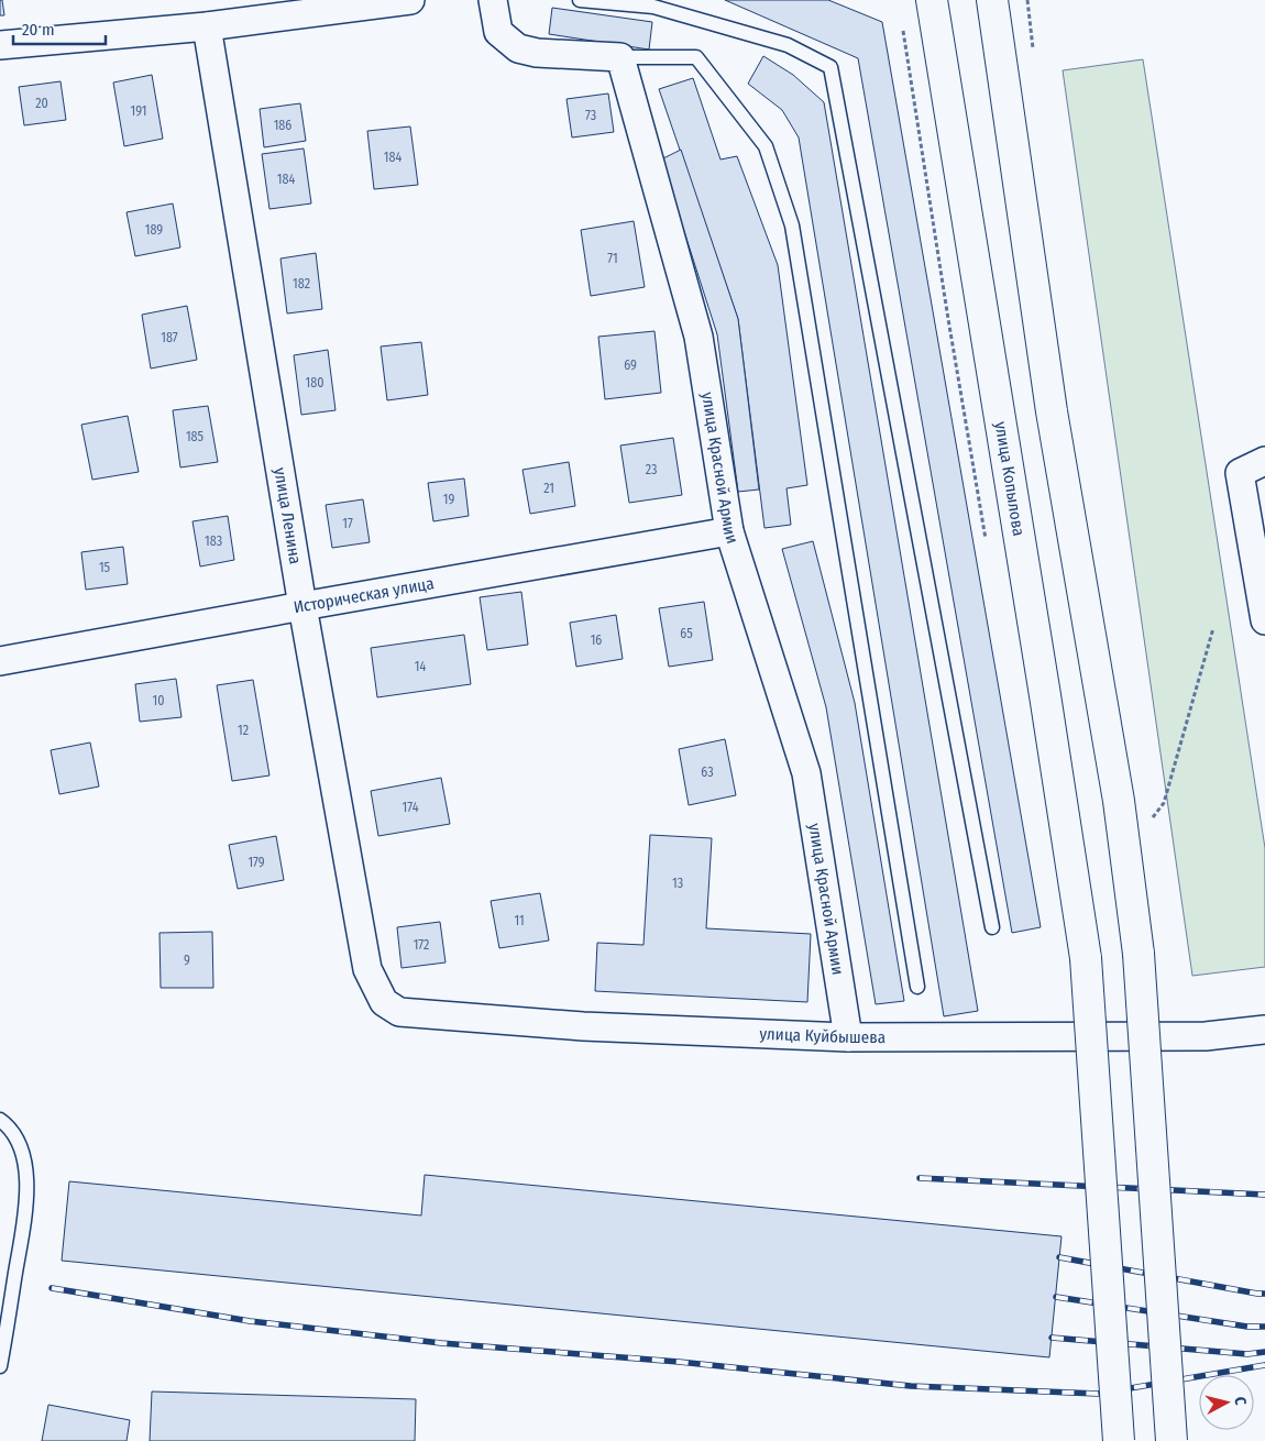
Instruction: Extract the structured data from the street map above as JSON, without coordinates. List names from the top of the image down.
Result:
{
  "streets": {
    "main road": ["улица Копылова"],
    "street": [
      "улица Красной Армии",
      "улица Ленина",
      "Историческая улица",
      "улица Куйбышева"
    ]
  },
  "crossings": [
    ["улица Красной Армии", "Историческая улица"],
    ["улица Красной Армии", "улица Куйбышева"],
    ["улица Ленина", "Историческая улица"],
    ["улица Ленина", "улица Куйбышева"]
  ],
  "house_numbers": [
    "20",
    "191",
    "73",
    "186",
    "184",
    "184",
    "189",
    "71",
    "182",
    "187",
    "69",
    "180",
    "185",
    "23",
    "21",
    "19",
    "17",
    "183",
    "15",
    "65",
    "16",
    "14",
    "10",
    "12",
    "63",
    "174",
    "179",
    "13",
    "11",
    "172",
    "9"
  ],
  "scale_bar": "20 m",
  "north": "right"
}
